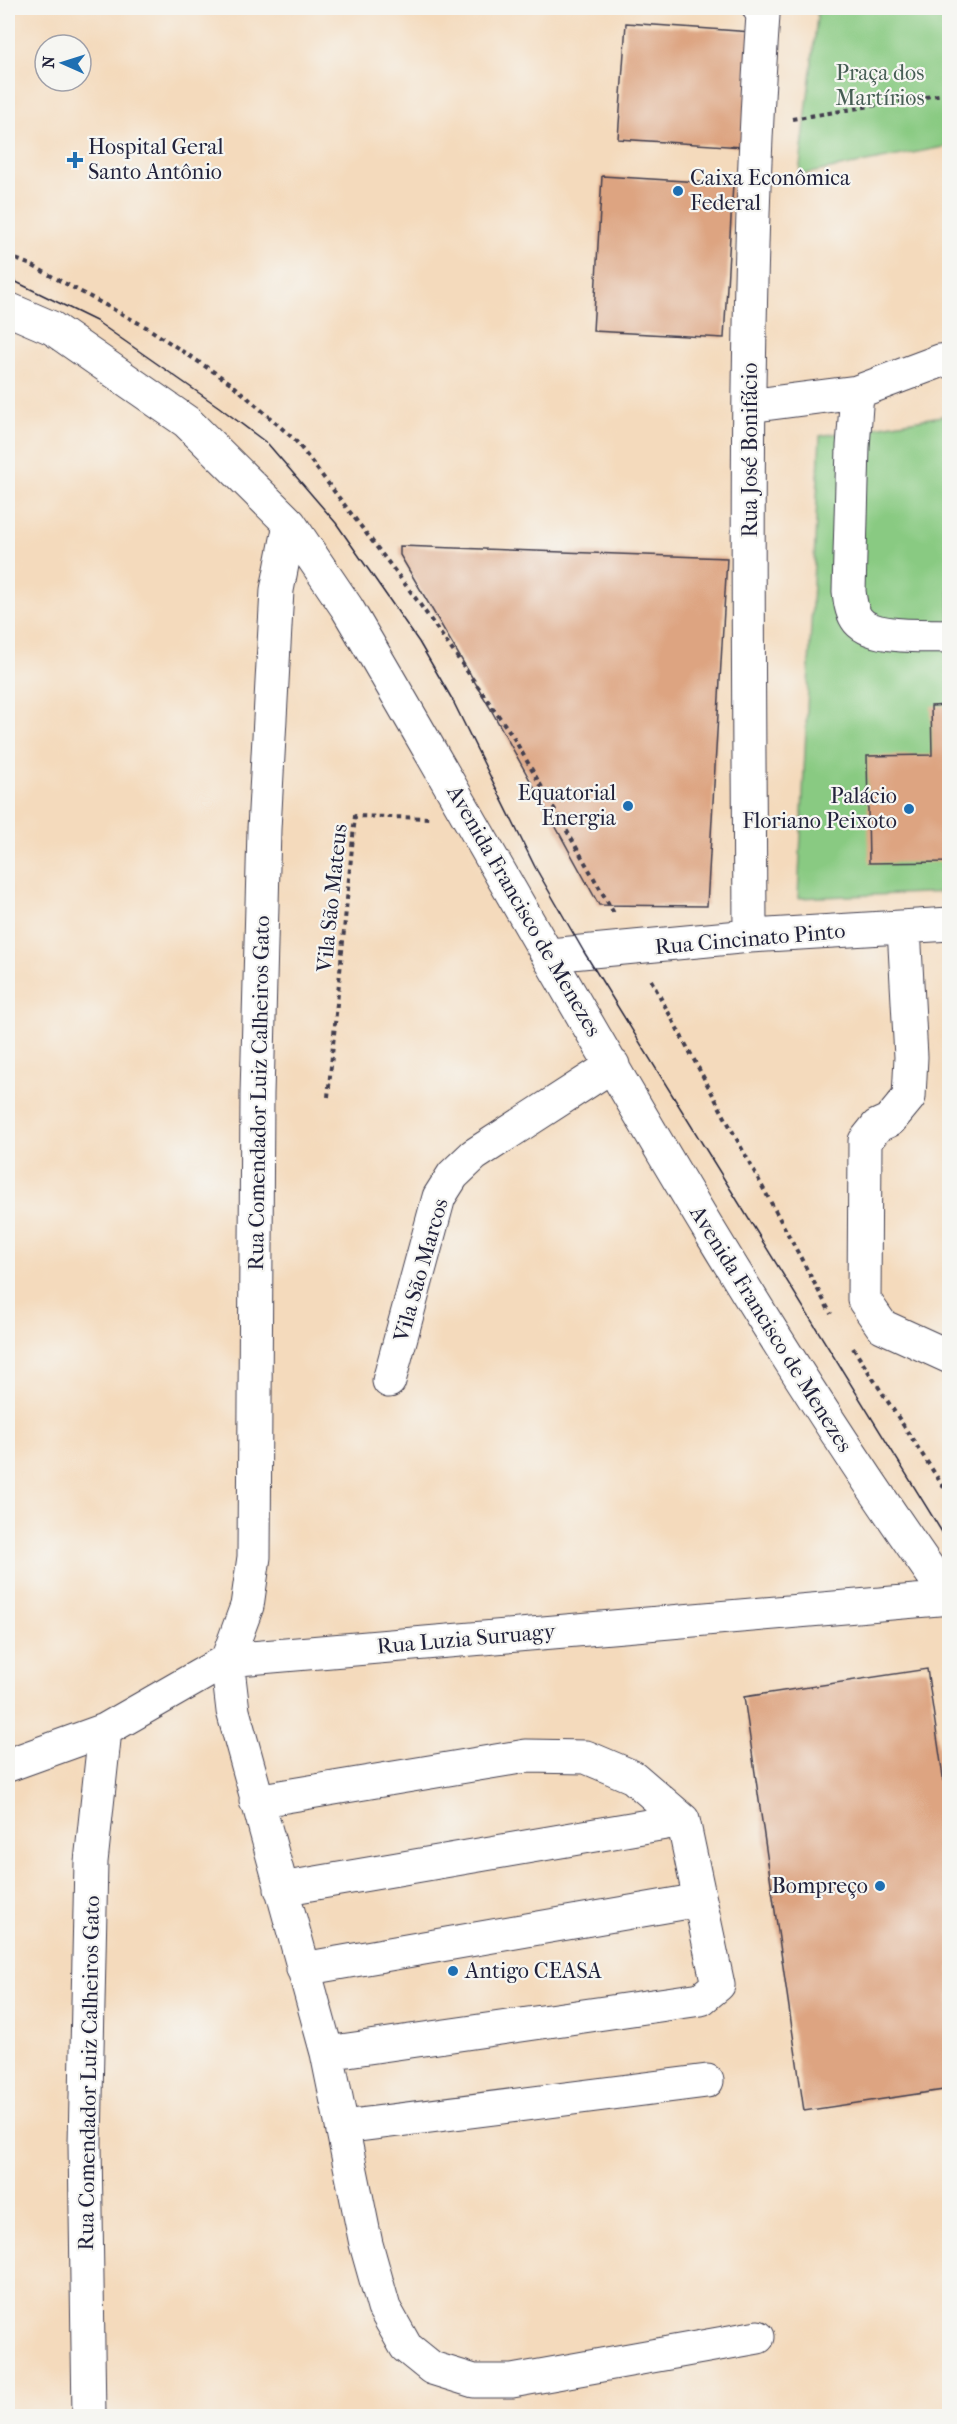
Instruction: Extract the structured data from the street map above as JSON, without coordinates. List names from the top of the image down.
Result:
{
  "streets": {
    "street": [
      "Rua José Bonifácio",
      "Avenida Francisco de Menezes",
      "Rua Cincinato Pinto",
      "Rua Comendador Luiz Calheiros Gato",
      "Vila São Marcos",
      "Rua Luzia Suruagy"
    ],
    "path": ["Vila São Mateus"]
  },
  "crossings": [
    ["Rua José Bonifácio", "Rua Cincinato Pinto"],
    ["Vila São Mateus", "Avenida Francisco de Menezes"],
    ["Avenida Francisco de Menezes", "Rua Cincinato Pinto"],
    ["Avenida Francisco de Menezes", "Rua Comendador Luiz Calheiros Gato"],
    ["Avenida Francisco de Menezes", "Vila São Marcos"],
    ["Avenida Francisco de Menezes", "Rua Luzia Suruagy"],
    ["Rua Comendador Luiz Calheiros Gato", "Rua Luzia Suruagy"]
  ],
  "parks": ["Praça dos Martírios"],
  "places": {
    "health": ["Hospital Geral Santo Antônio"],
    "other": [
      "Caixa Econômica Federal",
      "Equatorial Energia",
      "Palácio Floriano Peixoto",
      "Bompreço",
      "Antigo CEASA"
    ]
  },
  "north": "left"
}
